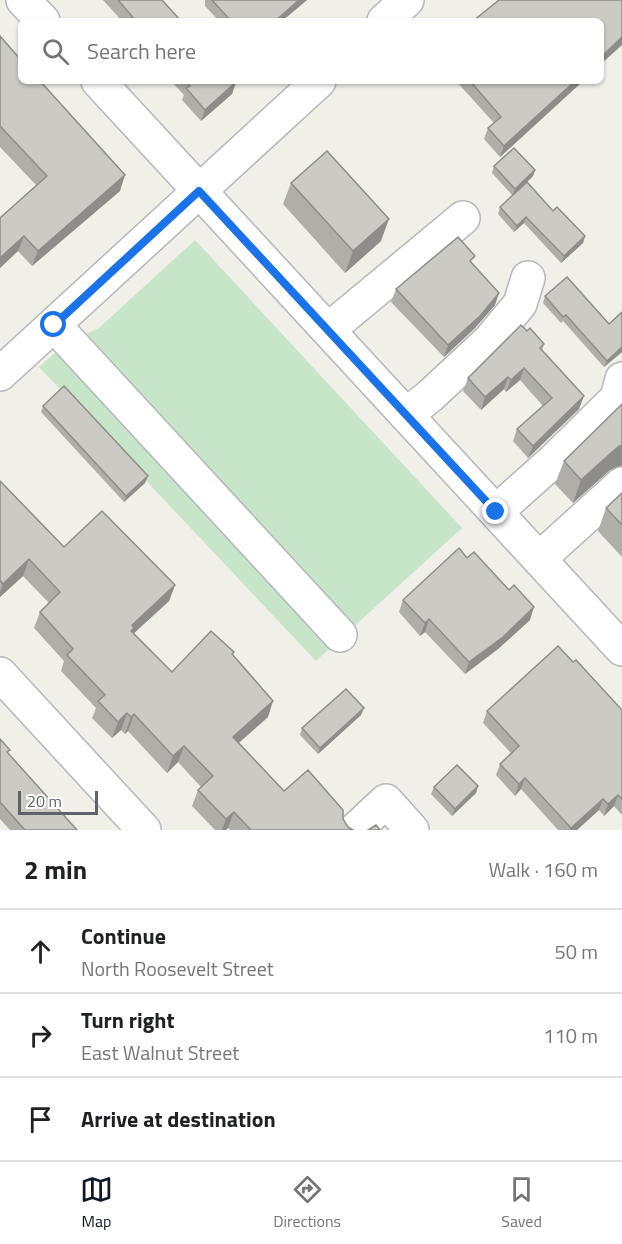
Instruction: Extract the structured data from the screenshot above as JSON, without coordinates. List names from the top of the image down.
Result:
{
  "scale_bar": "20 m",
  "page": {
    "search": "Search here",
    "scale": "20 m",
    "heading": ["2 min", "Walk · 160 m"],
    "list": [
      ["Continue", "North Roosevelt Street", "50 m"],
      ["Turn right", "East Walnut Street", "110 m"],
      "Arrive at destination"
    ],
    "nav": ["Map", "Directions", "Saved"]
  }
}
